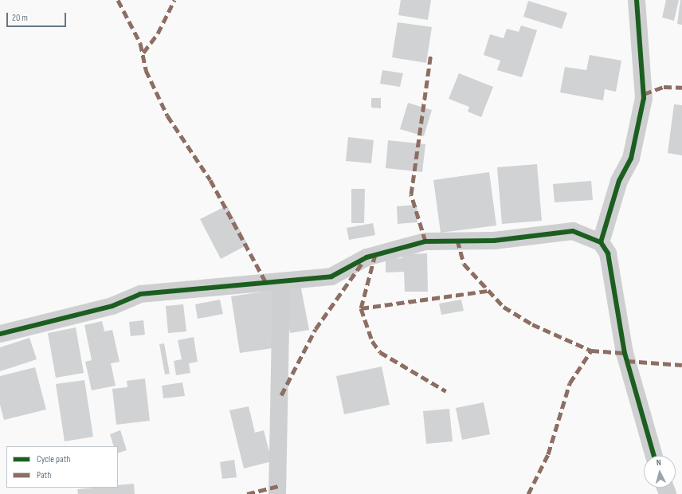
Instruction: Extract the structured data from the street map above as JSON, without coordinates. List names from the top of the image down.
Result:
{
  "legend": ["Cycle path", "Path"],
  "scale_bar": "20 m",
  "north": "top"
}
